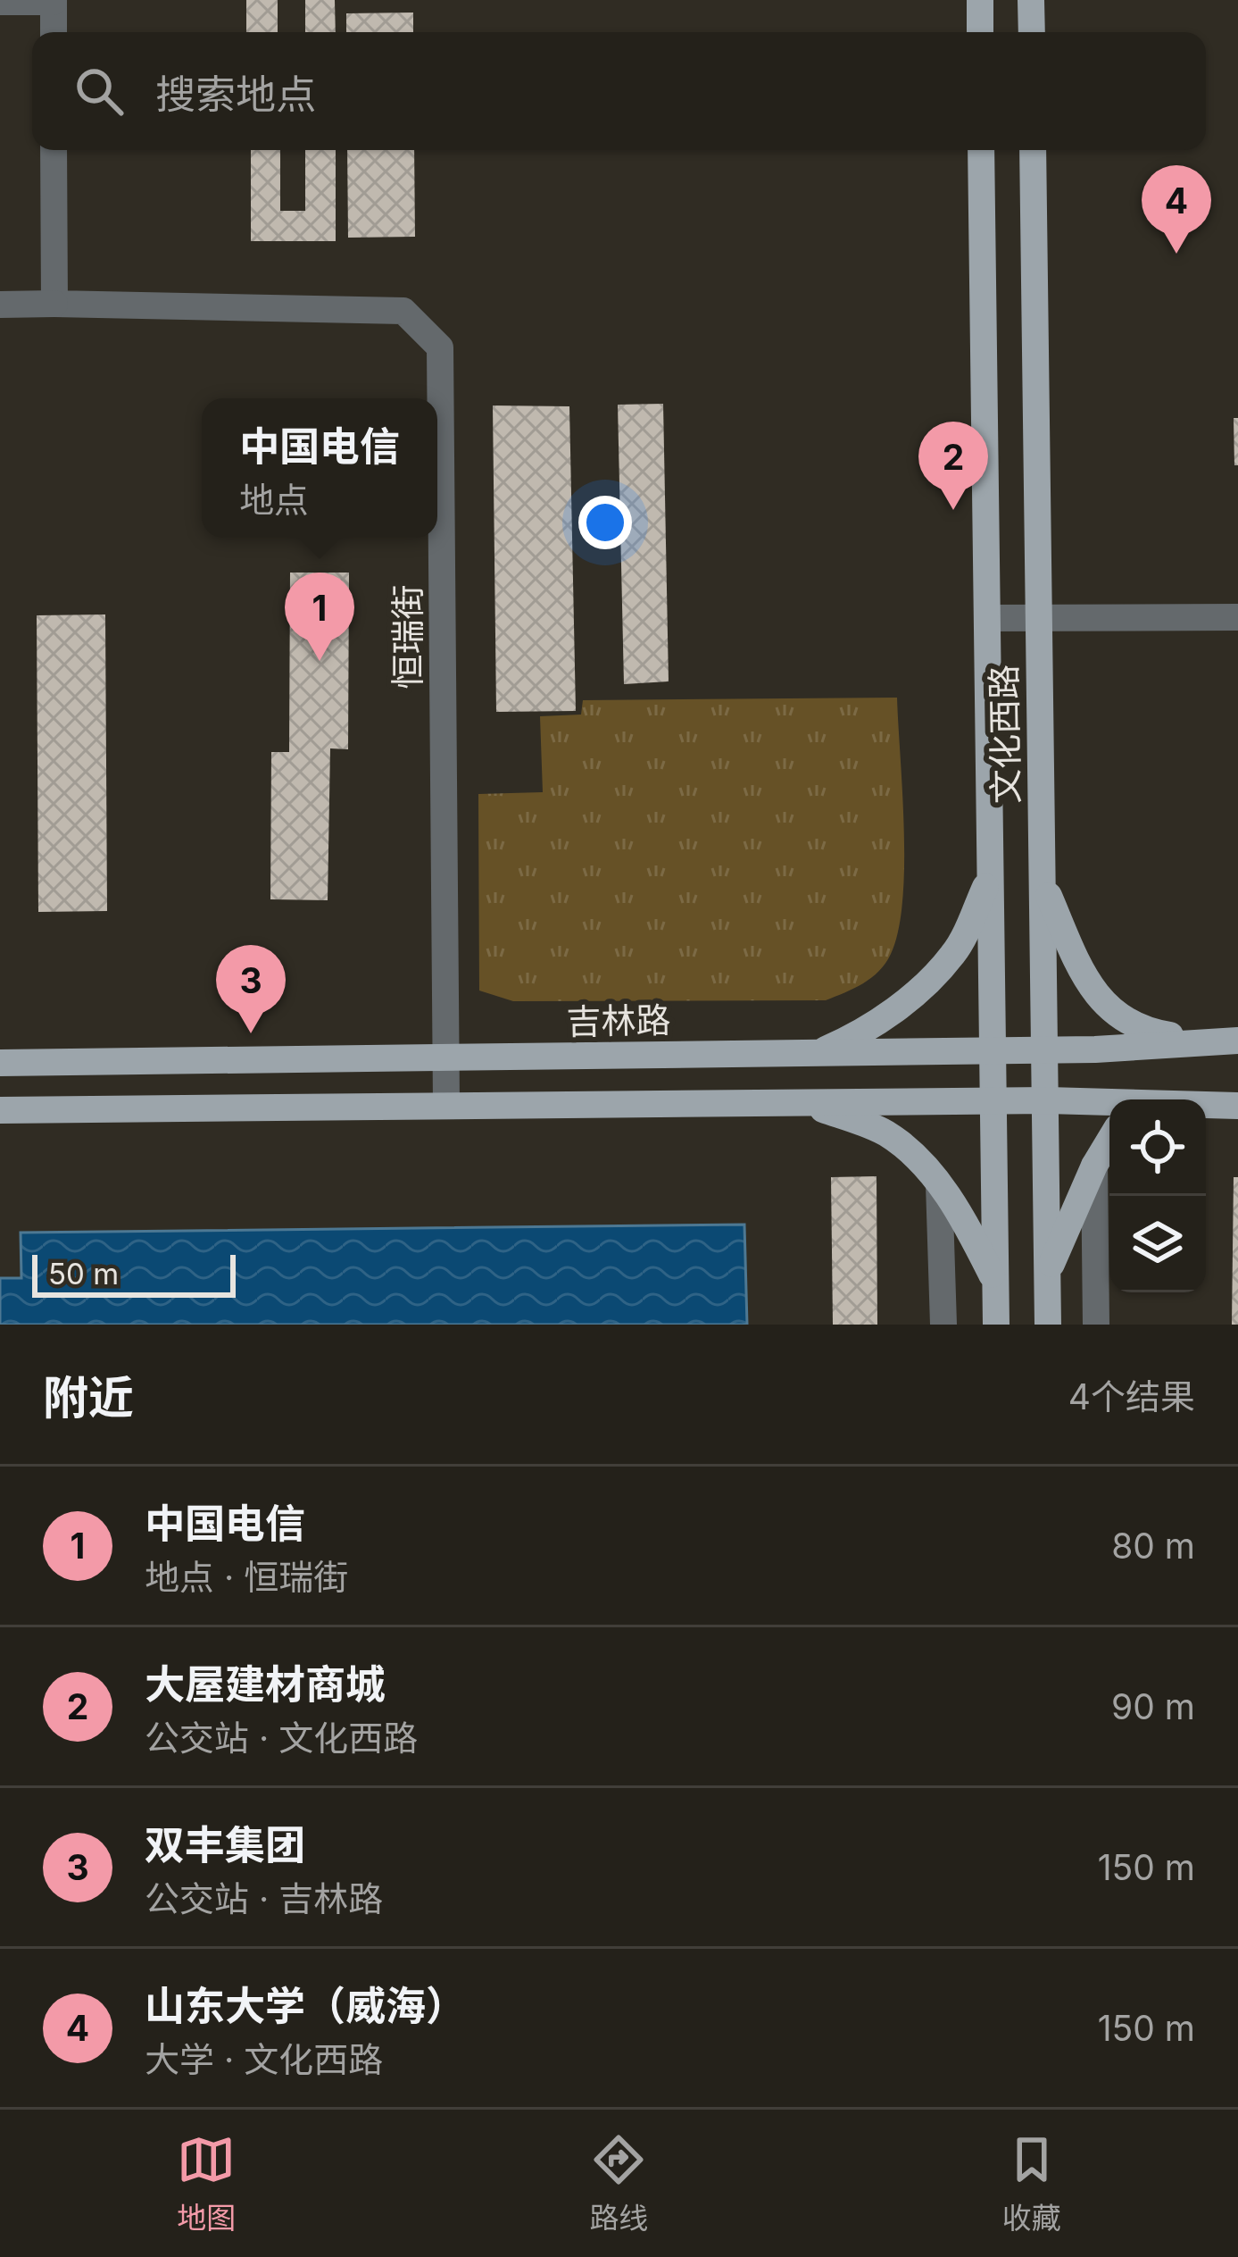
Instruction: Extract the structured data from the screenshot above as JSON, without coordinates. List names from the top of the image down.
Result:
{
  "streets": {
    "main road": ["文化西路", "吉林路"],
    "street": ["恒瑞街"]
  },
  "crossings": [
    ["恒瑞街", "吉林路"],
    ["文化西路", "吉林路"]
  ],
  "scale_bar": "50 m",
  "page": {
    "search": "搜索地点",
    "pins": [
      "4",
      "2",
      "1",
      "3"
    ],
    "popup": ["中国电信", "地点"],
    "scale": "50 m",
    "heading": ["附近", "4个结果"],
    "list": [
      {
        "mark": "1",
        "name": "中国电信",
        "note": "地点 · 恒瑞街",
        "value": "80 m"
      },
      {
        "mark": "2",
        "name": "大屋建材商城",
        "note": "公交站 · 文化西路",
        "value": "90 m"
      },
      {
        "mark": "3",
        "name": "双丰集团",
        "note": "公交站 · 吉林路",
        "value": "150 m"
      },
      {
        "mark": "4",
        "name": "山东大学（威海）",
        "note": "大学 · 文化西路",
        "value": "150 m"
      }
    ],
    "nav": ["地图", "路线", "收藏"]
  }
}
